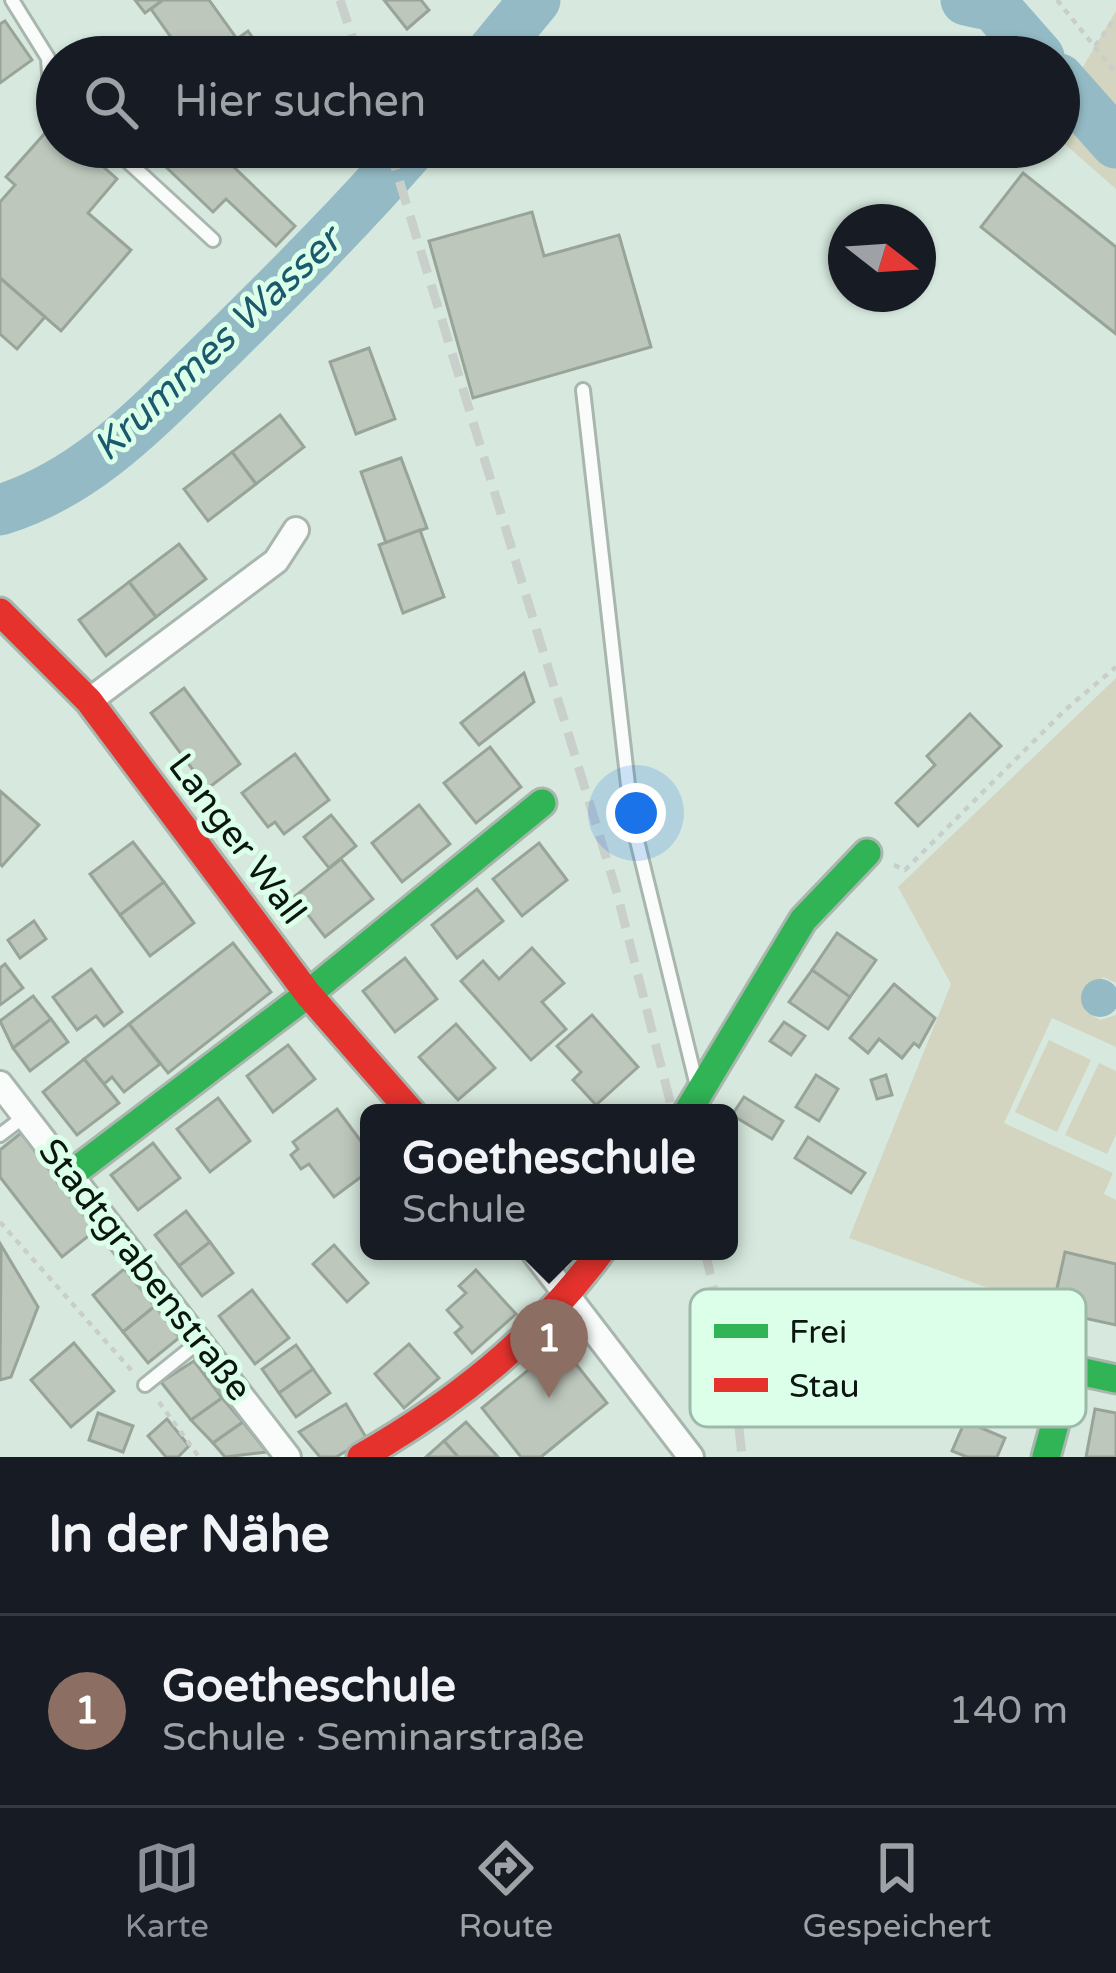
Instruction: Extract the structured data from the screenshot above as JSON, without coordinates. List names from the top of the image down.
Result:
{
  "streets": {
    "street": ["Langer Wall", "Stadtgrabenstraße"]
  },
  "water": ["Krummes Wasser"],
  "legend": ["Frei", "Stau"],
  "north": "right",
  "page": {
    "search": "Hier suchen",
    "popup": ["Goetheschule", "Schule"],
    "pins": "1",
    "heading": "In der Nähe",
    "list": [
      {
        "mark": "1",
        "name": "Goetheschule",
        "note": "Schule · Seminarstraße",
        "value": "140 m"
      }
    ],
    "nav": ["Karte", "Route", "Gespeichert"]
  }
}
